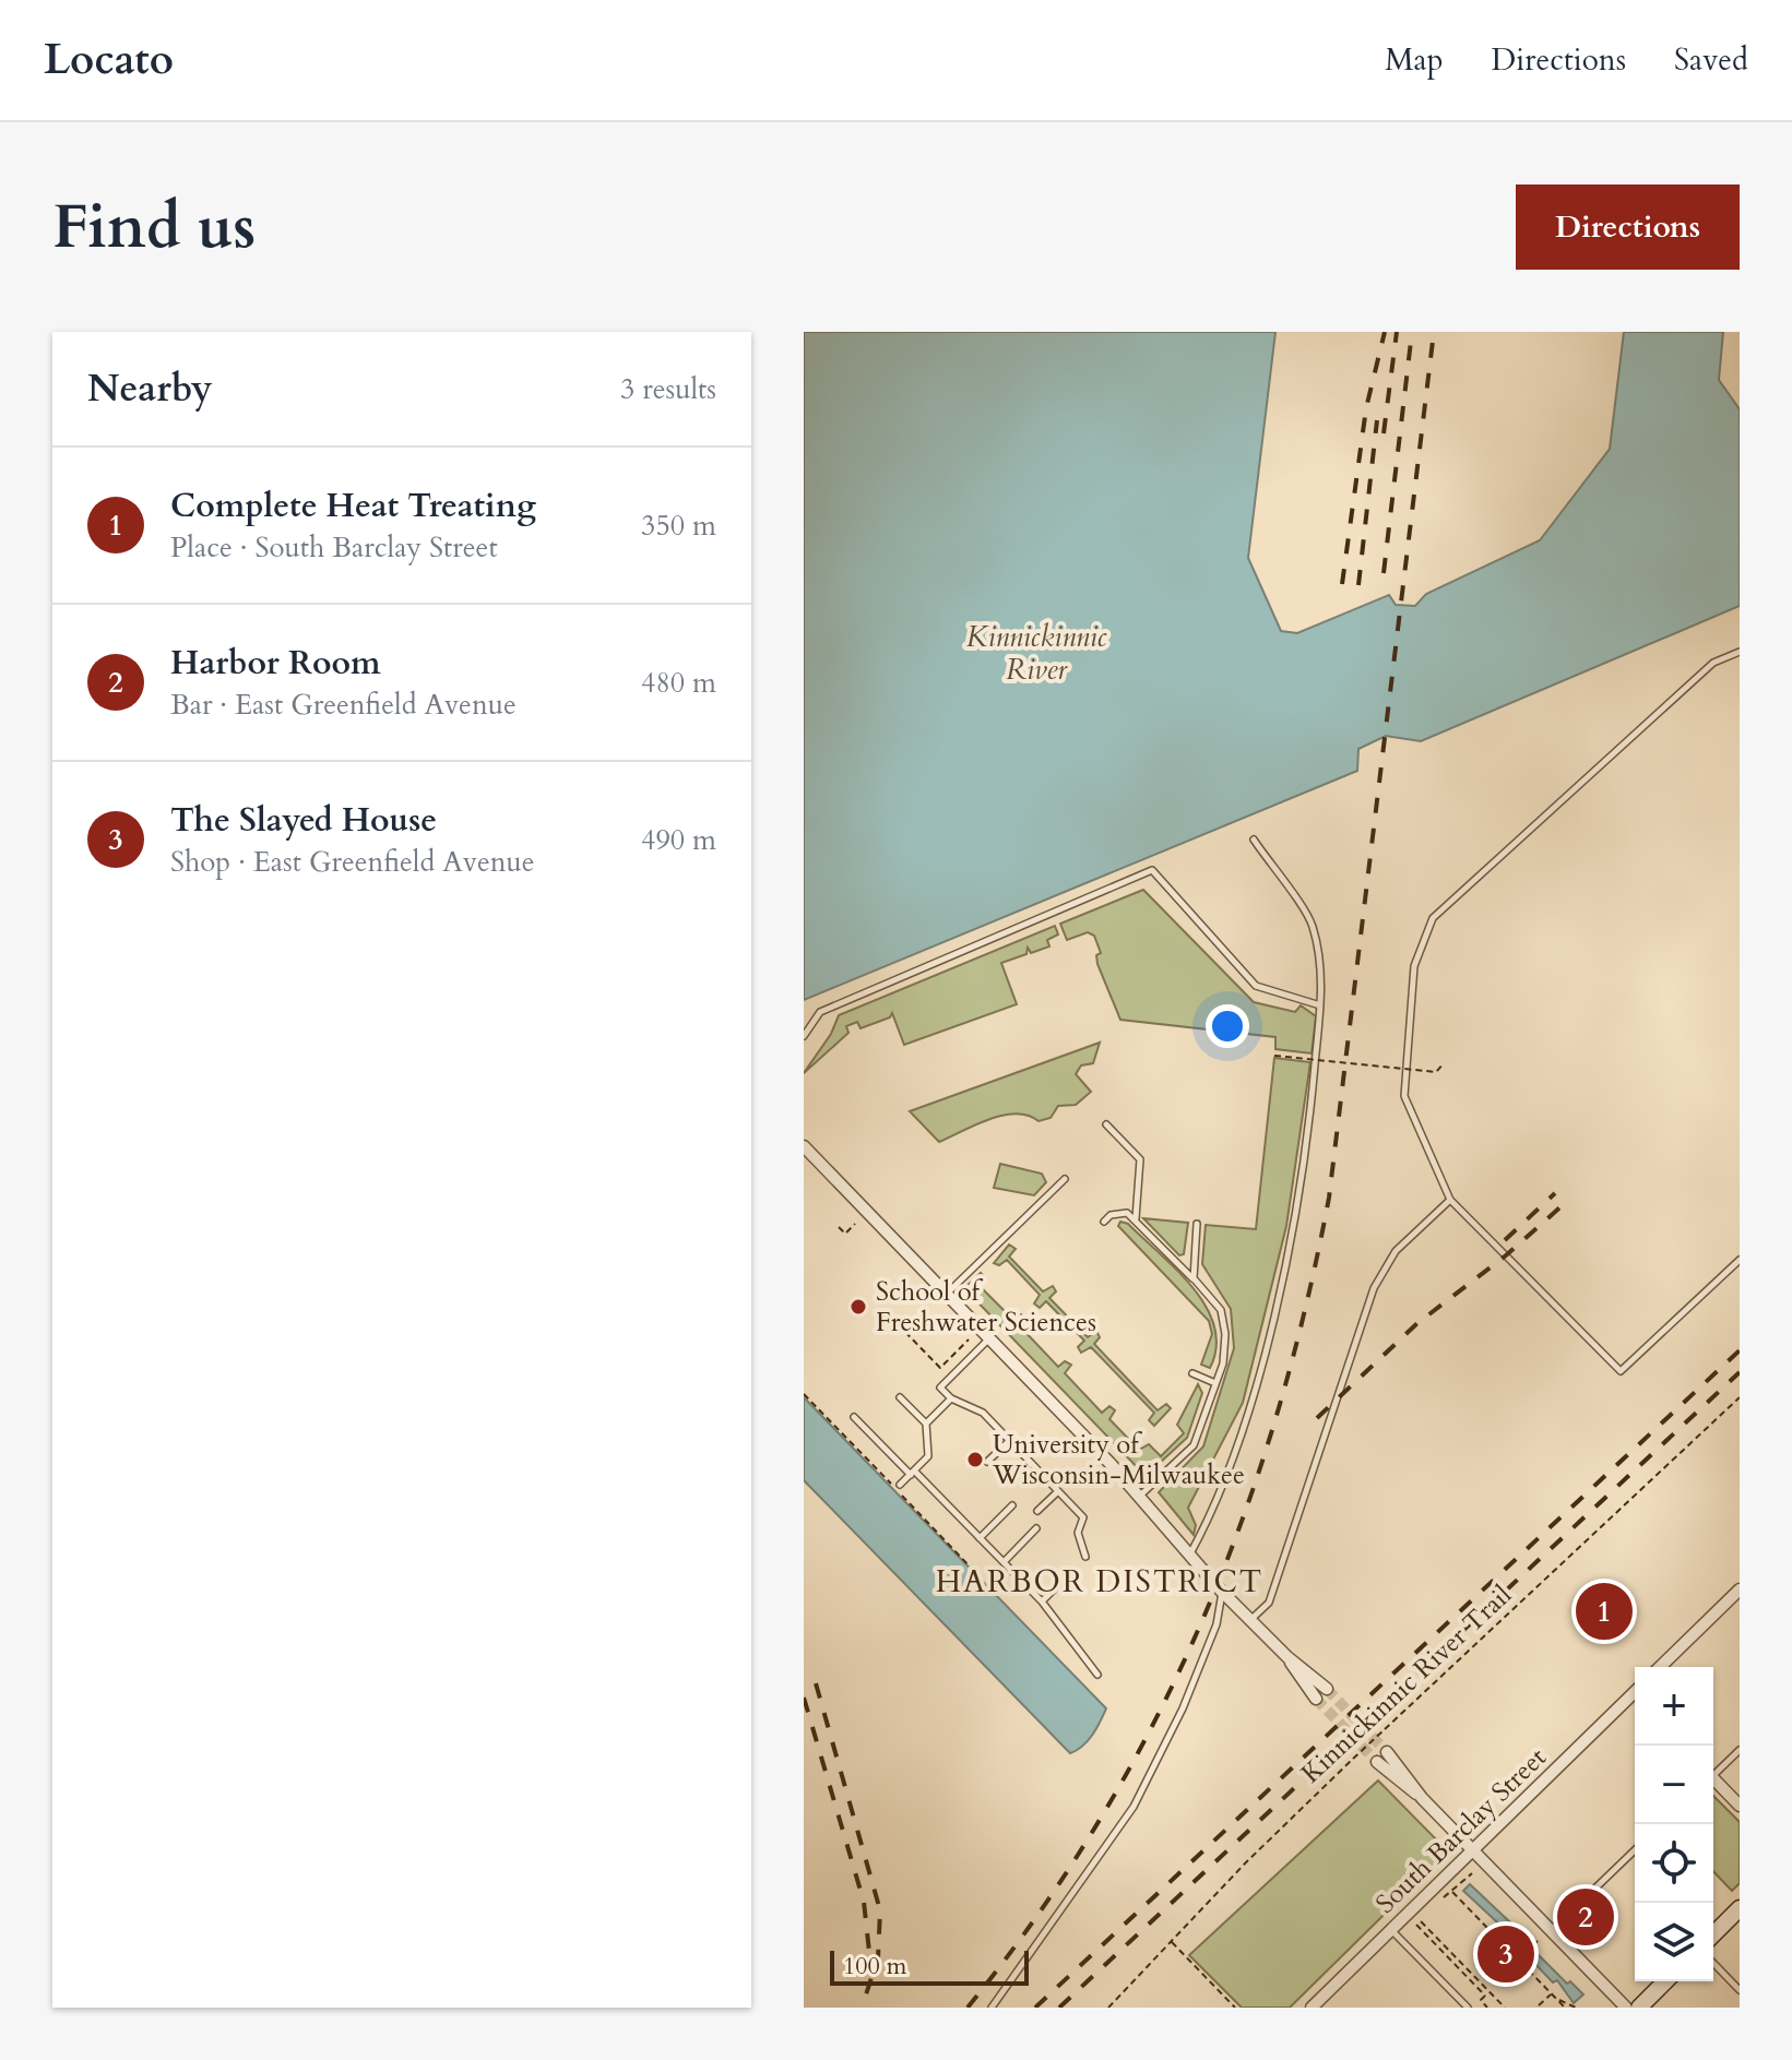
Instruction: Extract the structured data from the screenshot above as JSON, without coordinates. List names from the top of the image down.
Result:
{
  "streets": {
    "street": ["South Barclay Street"],
    "path": ["Kinnickinnic River Trail"]
  },
  "districts": ["HARBOR DISTRICT"],
  "water": ["Kinnickinnic River"],
  "places": ["School of Freshwater Sciences", "University of Wisconsin-Milwaukee"],
  "scale_bar": "100 m",
  "page": {
    "header": "Locato",
    "nav": ["Map", "Directions", "Saved"],
    "buttons": "Directions",
    "title": "Find us",
    "heading": ["Nearby", "3 results"],
    "list": [
      {
        "mark": "1",
        "name": "Complete Heat Treating",
        "note": "Place · South Barclay Street",
        "value": "350 m"
      },
      {
        "mark": "2",
        "name": "Harbor Room",
        "note": "Bar · East Greenfield Avenue",
        "value": "480 m"
      },
      {
        "mark": "3",
        "name": "The Slayed House",
        "note": "Shop · East Greenfield Avenue",
        "value": "490 m"
      }
    ],
    "pins": ["1", "2", "3"],
    "map_buttons": ["+", "−"],
    "scale": "100 m"
  }
}
